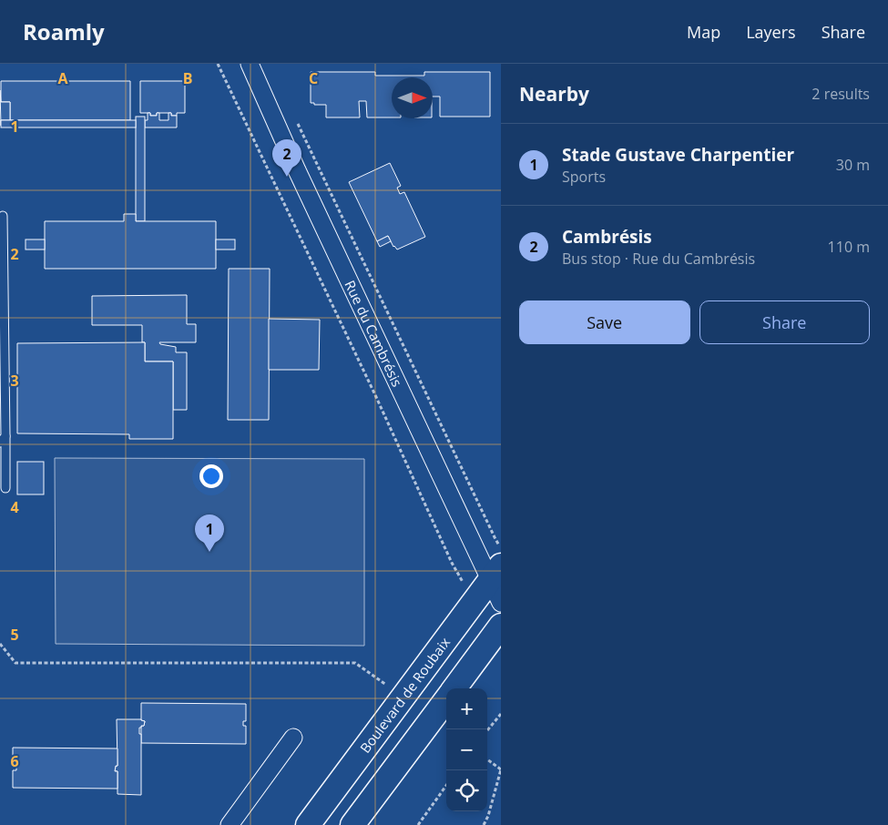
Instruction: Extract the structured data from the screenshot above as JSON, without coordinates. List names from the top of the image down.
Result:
{
  "streets": {
    "main road": ["Boulevard de Roubaix"],
    "street": ["Rue du Cambrésis"]
  },
  "crossings": [
    ["Rue du Cambrésis", "Boulevard de Roubaix"]
  ],
  "north": "right",
  "page": {
    "header": "Roamly",
    "nav": ["Map", "Layers", "Share"],
    "heading": ["Nearby", "2 results"],
    "list": [
      {
        "mark": "1",
        "name": "Stade Gustave Charpentier",
        "note": "Sports",
        "value": "30 m"
      },
      {
        "mark": "2",
        "name": "Cambrésis",
        "note": "Bus stop · Rue du Cambrésis",
        "value": "110 m"
      }
    ],
    "pins": ["2", "1"],
    "buttons": ["Save", "Share"],
    "map_buttons": ["+", "−"]
  },
  "grid": {
    "columns": ["A", "B", "C"],
    "rows": [
      "1",
      "2",
      "3",
      "4",
      "5",
      "6"
    ]
  }
}
